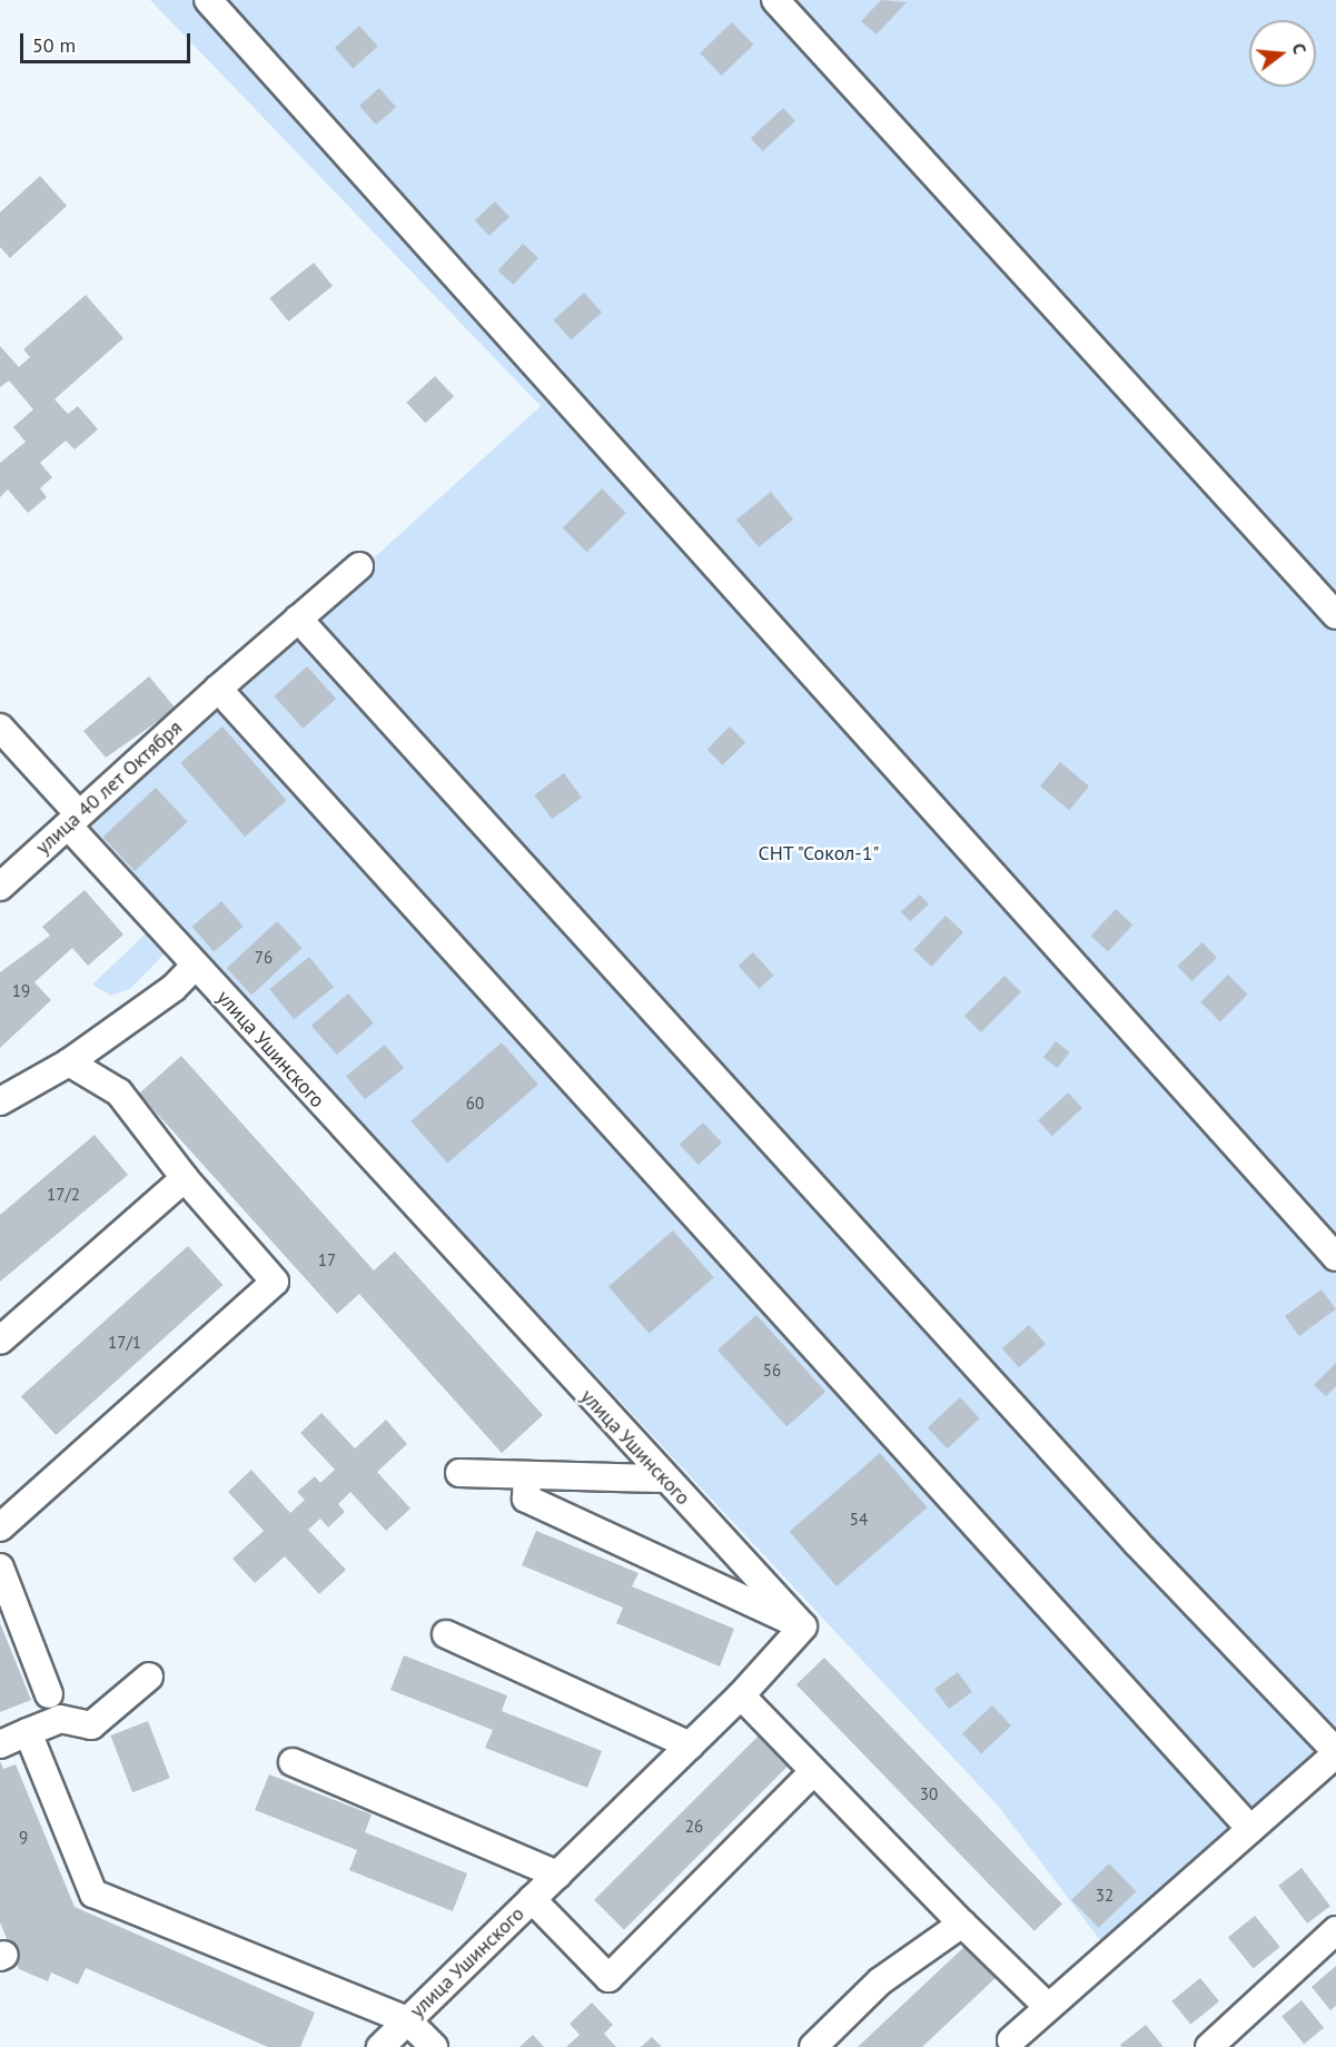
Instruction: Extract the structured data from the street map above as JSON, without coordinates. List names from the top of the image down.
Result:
{
  "streets": {
    "street": ["улица 40 лет Октября", "улица Ушинского"]
  },
  "crossings": [
    ["улица 40 лет Октября", "улица Ушинского"]
  ],
  "parks": ["СНТ \"Сокол-1\""],
  "house_numbers": [
    "76",
    "19",
    "60",
    "17/2",
    "17",
    "17/1",
    "56",
    "54",
    "30",
    "26",
    "9",
    "32"
  ],
  "scale_bar": "50 m",
  "north": "right"
}
